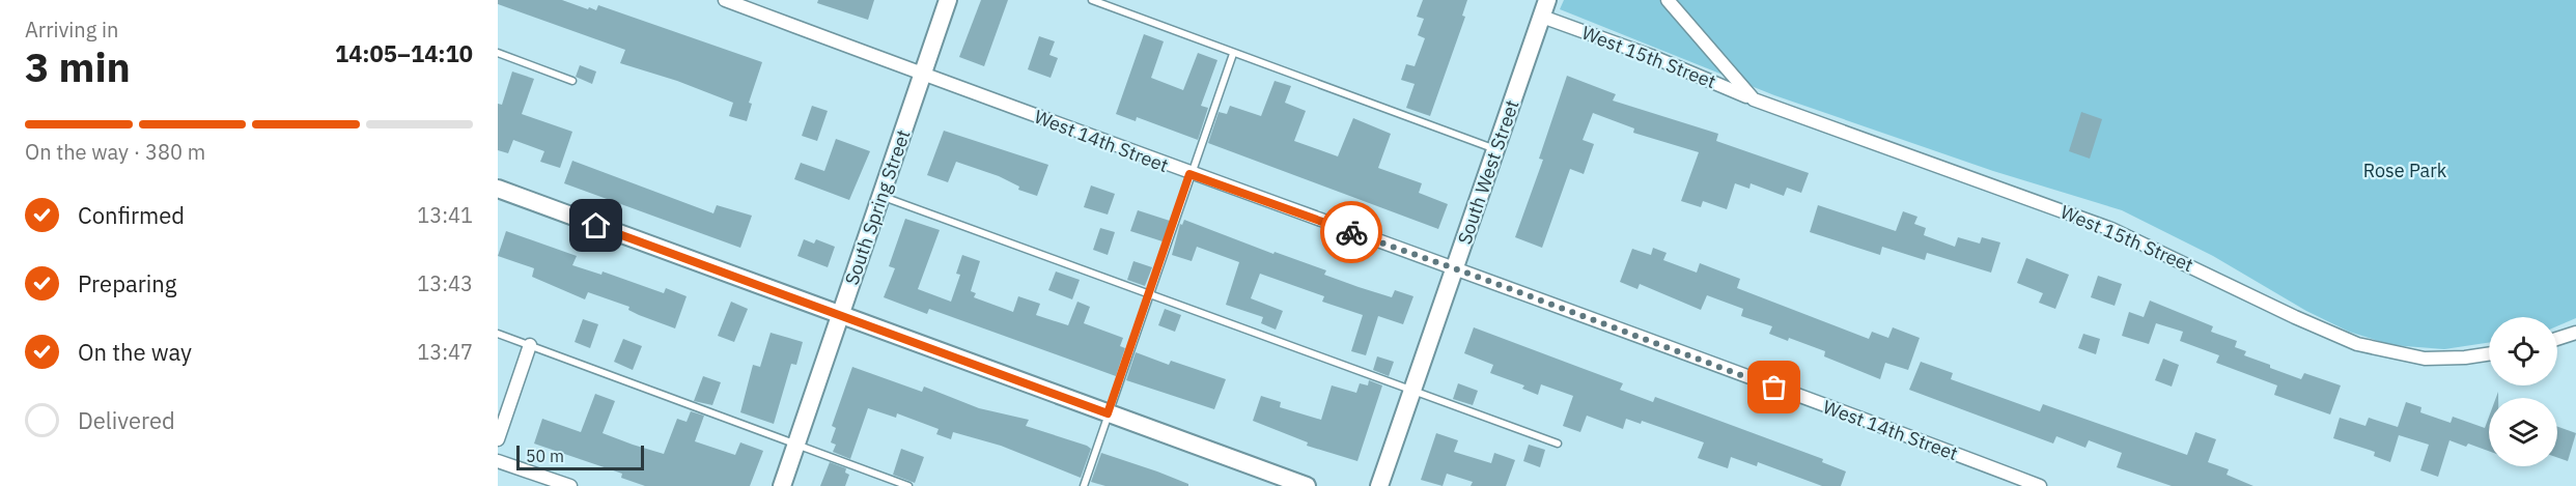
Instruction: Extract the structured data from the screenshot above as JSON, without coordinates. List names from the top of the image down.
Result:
{
  "streets": {
    "street": [
      "West 15th Street",
      "West 14th Street",
      "South West Street",
      "South Spring Street"
    ]
  },
  "crossings": [
    ["West 15th Street", "South West Street"],
    ["West 14th Street", "South West Street"],
    ["West 14th Street", "South Spring Street"]
  ],
  "parks": ["Rose Park"],
  "scale_bar": "50 m",
  "page": {
    "heading": ["3 min", "Arriving in", "14:05–14:10"],
    "bar": "On the way · 380 m",
    "list": [
      ["Confirmed", "13:41"],
      ["Preparing", "13:43"],
      ["On the way", "13:47"],
      "Delivered"
    ],
    "scale": "50 m"
  }
}
